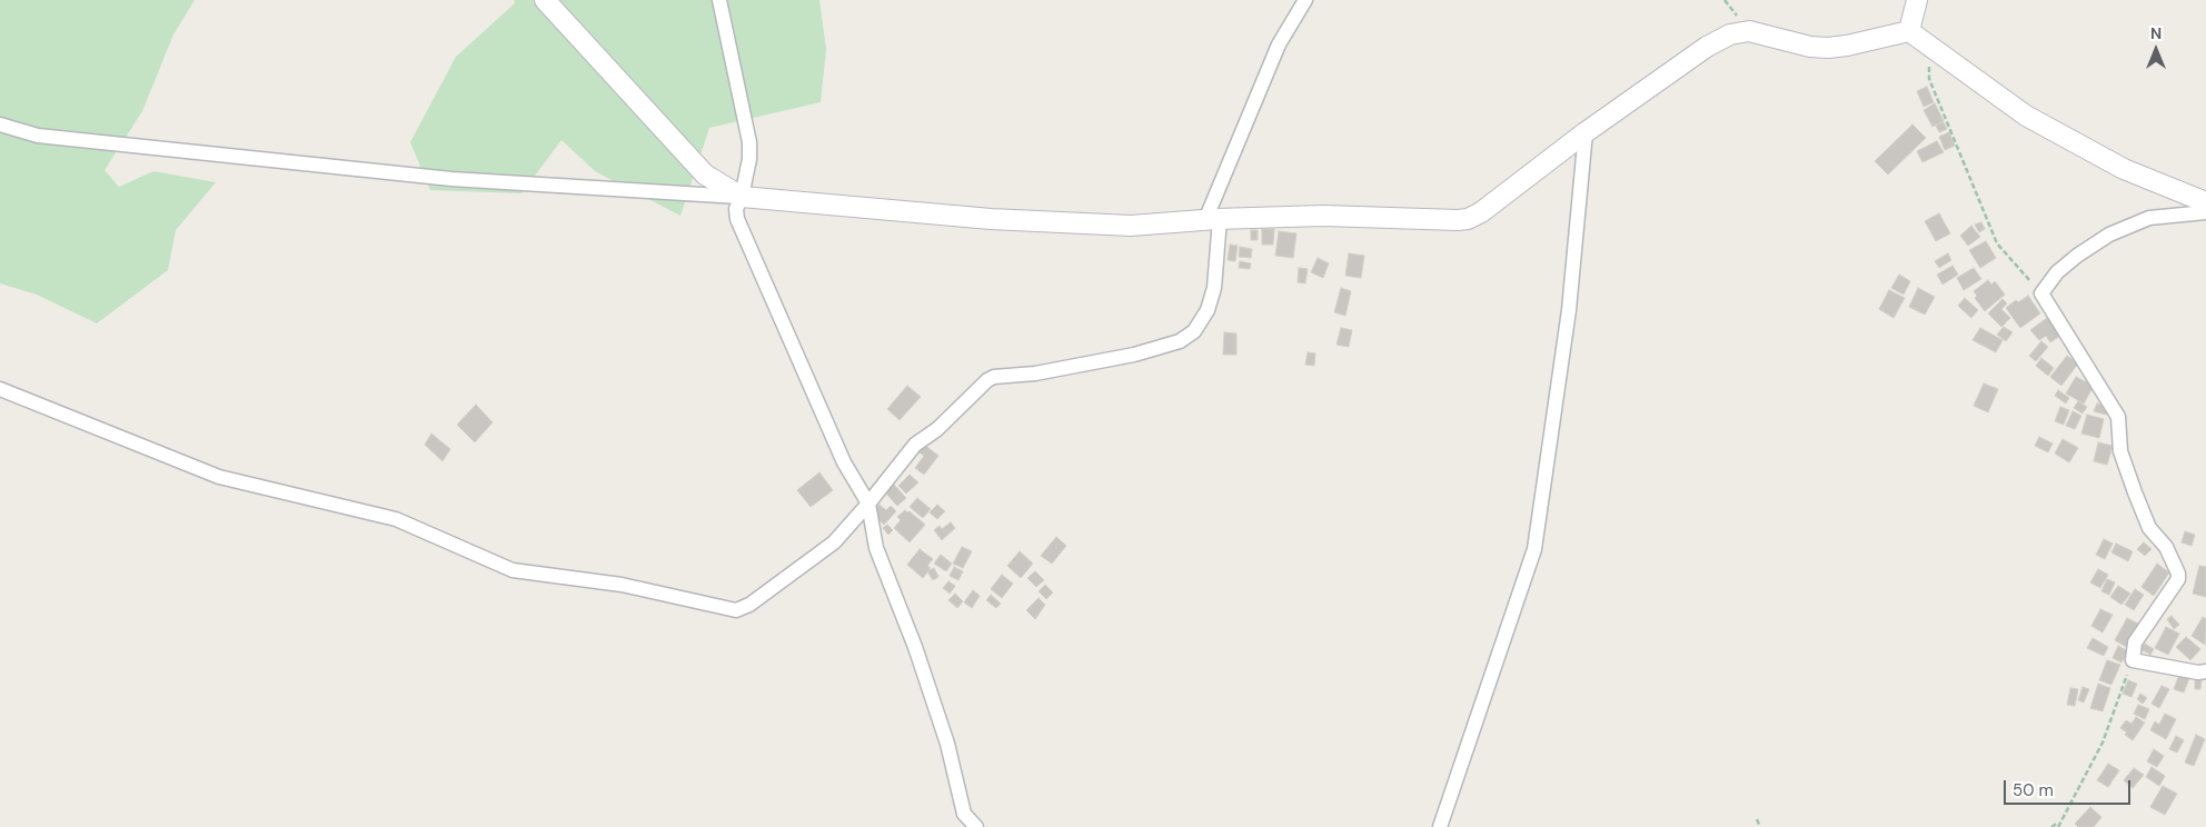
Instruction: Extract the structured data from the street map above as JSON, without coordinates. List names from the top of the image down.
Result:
{
  "scale_bar": "50 m",
  "north": "top"
}
